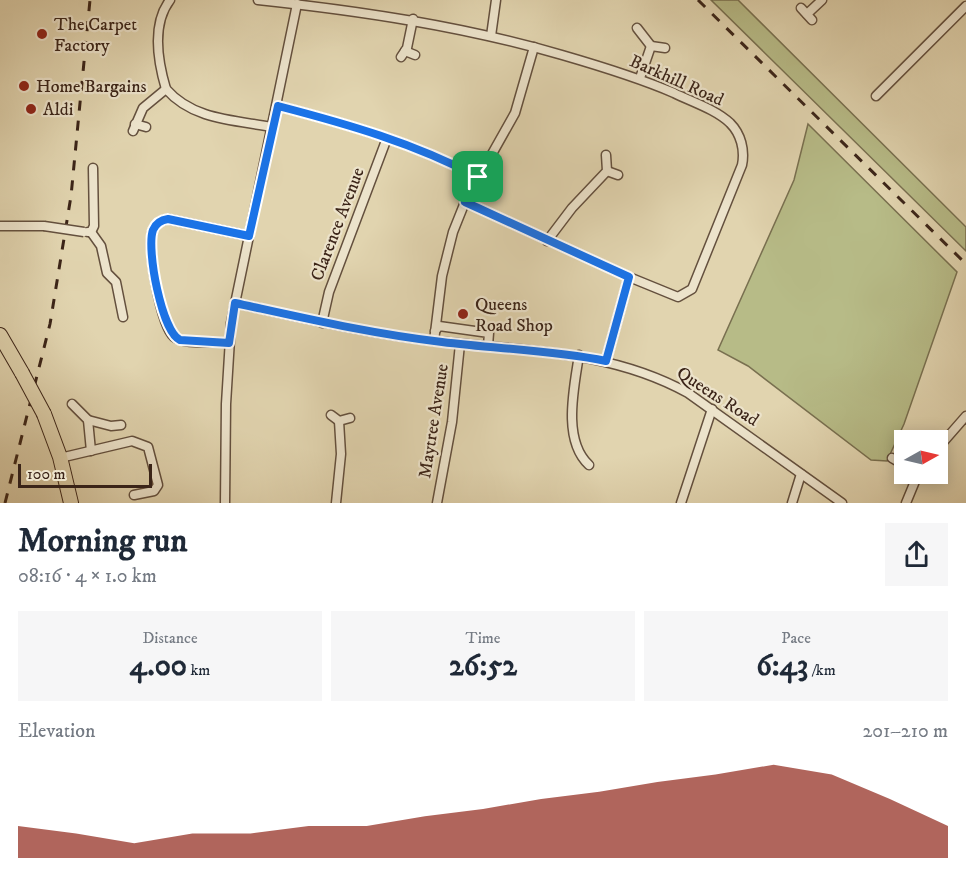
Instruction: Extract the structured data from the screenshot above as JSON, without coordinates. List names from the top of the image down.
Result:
{
  "streets": {
    "street": [
      "Barkhill Road",
      "Clarence Avenue",
      "Queens Road",
      "Maytree Avenue"
    ]
  },
  "crossings": [
    ["Clarence Avenue", "Queens Road"],
    ["Queens Road", "Maytree Avenue"]
  ],
  "places": [
    "The Carpet Factory",
    "Home Bargains",
    "Aldi",
    "Queens Road Shop"
  ],
  "scale_bar": "100 m",
  "north": "right",
  "page": {
    "scale": "100 m",
    "heading": ["Morning run", "08:16 · 4 × 1.0 km"],
    "stats": [
      ["Distance", "4.00 km"],
      ["Time", "26:52"],
      ["Pace", "6:43 /km"]
    ],
    "chart": ["Elevation", "201–210 m"]
  }
}
